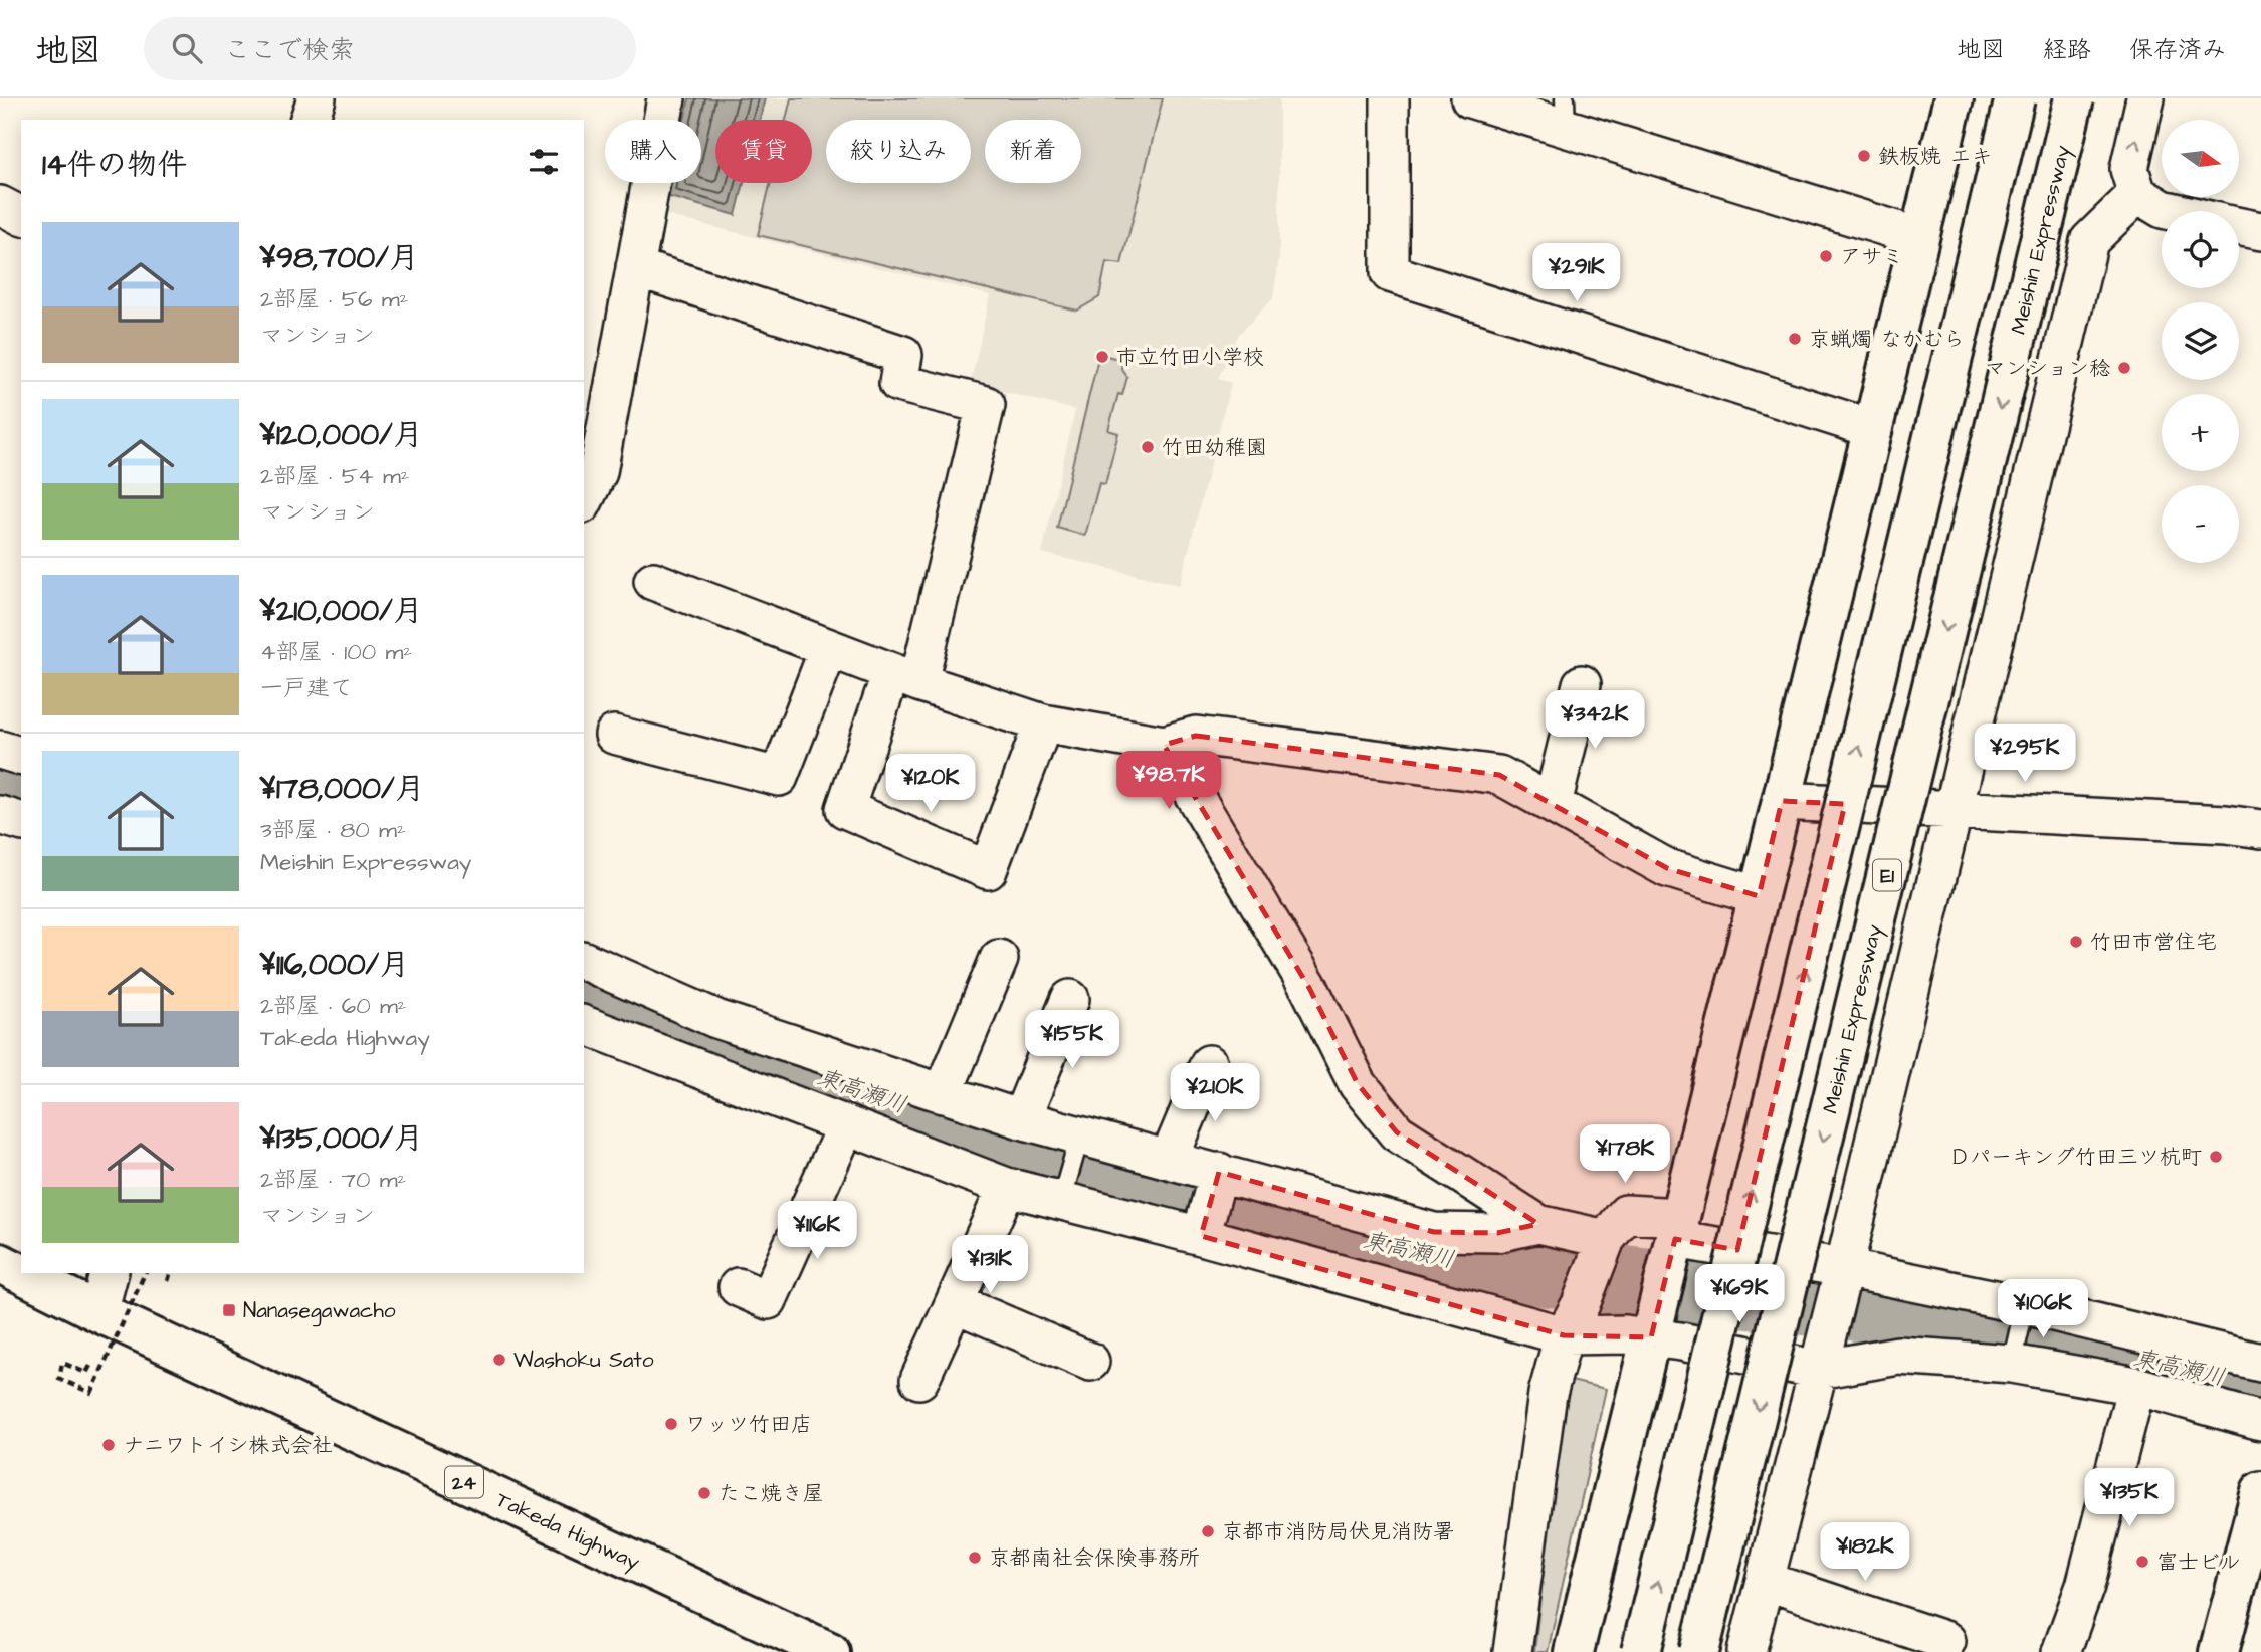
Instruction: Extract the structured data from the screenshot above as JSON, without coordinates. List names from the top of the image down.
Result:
{
  "streets": {
    "main road": [
      "Meishin Expressway",
      "E1",
      "24",
      "Takeda Highway"
    ]
  },
  "water": ["東高瀬川"],
  "places": {
    "other": [
      "鉄板焼 エキ",
      "アサミ",
      "京蝋燭 なかむら",
      "市立竹田小学校",
      "マンション稔",
      "竹田幼稚園",
      "竹田市営住宅",
      "Ｄパーキング竹田三ツ杭町",
      "Washoku Sato",
      "ワッツ竹田店",
      "ナニワトイシ株式会社",
      "たこ焼き屋",
      "京都市消防局伏見消防署",
      "京都南社会保険事務所",
      "富士ビル"
    ],
    "transit": ["Nanasegawacho"]
  },
  "north": "right",
  "page": {
    "header": "地図",
    "search": "ここで検索",
    "nav": ["地図", "経路", "保存済み"],
    "map_buttons": ["+", "−"],
    "chip": [
      "購入",
      "賃貸",
      "絞り込み",
      "新着"
    ],
    "heading": "14件の物件",
    "list": [
      {
        "name": "¥98,700/月",
        "note": "2部屋 · 56 m² · マンション"
      },
      {
        "name": "¥120,000/月",
        "note": "2部屋 · 54 m² · マンション"
      },
      {
        "name": "¥210,000/月",
        "note": "4部屋 · 100 m² · 一戸建て"
      },
      {
        "name": "¥178,000/月",
        "note": "3部屋 · 80 m² · Meishin Expressway"
      },
      {
        "name": "¥116,000/月",
        "note": "2部屋 · 60 m² · Takeda Highway"
      },
      {
        "name": "¥135,000/月",
        "note": "2部屋 · 70 m² · マンション"
      }
    ],
    "price": [
      "¥291K",
      "¥342K",
      "¥295K",
      "¥98.7K",
      "¥120K",
      "¥155K",
      "¥210K",
      "¥178K",
      "¥116K",
      "¥131K",
      "¥169K",
      "¥106K",
      "¥135K",
      "¥182K"
    ]
  }
}
